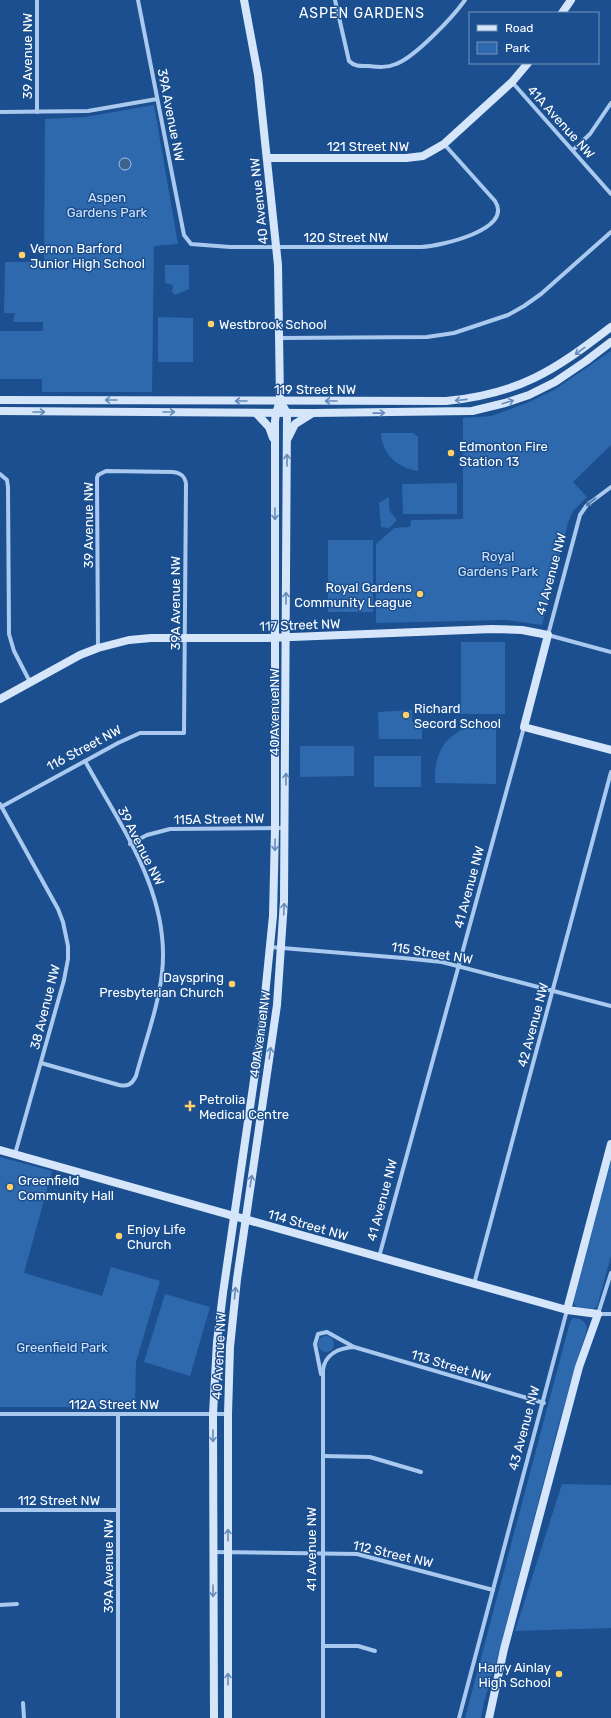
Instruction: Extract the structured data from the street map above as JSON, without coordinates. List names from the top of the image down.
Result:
{
  "streets": {
    "street": [
      "39 Avenue NW",
      "39A Avenue NW",
      "41A Avenue NW",
      "121 Street NW",
      "40 Avenue NW",
      "120 Street NW",
      "119 Street NW",
      "41 Avenue NW",
      "117 Street NW",
      "116 Street NW",
      "115A Street NW",
      "115 Street NW",
      "38 Avenue NW",
      "42 Avenue NW",
      "114 Street NW",
      "113 Street NW",
      "112A Street NW",
      "43 Avenue NW",
      "112 Street NW"
    ]
  },
  "crossings": [
    ["39 Avenue NW", "39A Avenue NW"],
    ["39 Avenue NW", "117 Street NW"],
    ["39 Avenue NW", "116 Street NW"],
    ["39 Avenue NW", "115A Street NW"],
    ["39 Avenue NW", "38 Avenue NW"],
    ["39A Avenue NW", "120 Street NW"],
    ["39A Avenue NW", "117 Street NW"],
    ["39A Avenue NW", "116 Street NW"],
    ["39A Avenue NW", "112A Street NW"],
    ["39A Avenue NW", "112 Street NW"],
    ["41A Avenue NW", "121 Street NW"],
    ["121 Street NW", "40 Avenue NW"],
    ["121 Street NW", "120 Street NW"],
    ["40 Avenue NW", "120 Street NW"],
    ["40 Avenue NW", "119 Street NW"],
    ["40 Avenue NW", "117 Street NW"],
    ["40 Avenue NW", "115A Street NW"],
    ["40 Avenue NW", "115 Street NW"],
    ["40 Avenue NW", "114 Street NW"],
    ["40 Avenue NW", "112A Street NW"],
    ["40 Avenue NW", "112 Street NW"],
    ["41 Avenue NW", "117 Street NW"],
    ["41 Avenue NW", "115 Street NW"],
    ["41 Avenue NW", "114 Street NW"],
    ["41 Avenue NW", "113 Street NW"],
    ["41 Avenue NW", "112 Street NW"],
    ["116 Street NW", "38 Avenue NW"],
    ["115 Street NW", "42 Avenue NW"],
    ["38 Avenue NW", "114 Street NW"],
    ["42 Avenue NW", "114 Street NW"],
    ["114 Street NW", "43 Avenue NW"],
    ["113 Street NW", "43 Avenue NW"],
    ["43 Avenue NW", "112 Street NW"]
  ],
  "districts": ["ASPEN GARDENS"],
  "parks": ["Aspen Gardens Park", "Royal Gardens Park", "Greenfield Park"],
  "places": {
    "other": [
      "Vernon Barford Junior High School",
      "Westbrook School",
      "Edmonton Fire Station 13",
      "Royal Gardens Community League",
      "Richard Secord School",
      "Dayspring Presbyterian Church",
      "Greenfield Community Hall",
      "Enjoy Life Church",
      "Harry Ainlay High School"
    ],
    "health": ["Petrolia Medical Centre"]
  },
  "legend": ["Road", "Park"]
}
